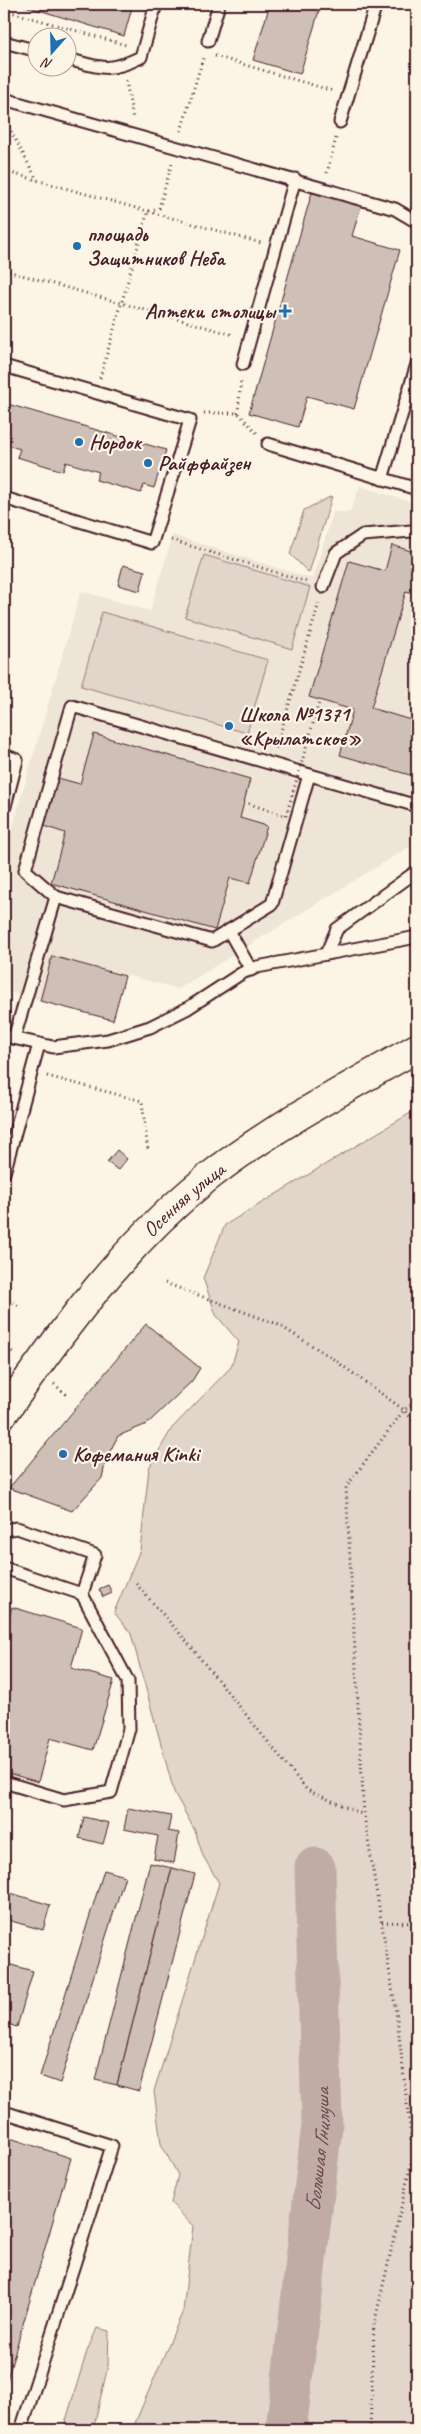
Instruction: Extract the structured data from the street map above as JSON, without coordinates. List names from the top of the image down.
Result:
{
  "streets": {
    "main road": ["Осенняя улица"]
  },
  "water": ["Большая Гнилуша"],
  "places": {
    "other": [
      "площадь Защитников Неба",
      "Нордок",
      "Райффайзен",
      "Школа №1371 «Крылатское»",
      "Кофемания Kinki"
    ],
    "health": ["Аптеки столицы"]
  },
  "north": "bottom"
}
